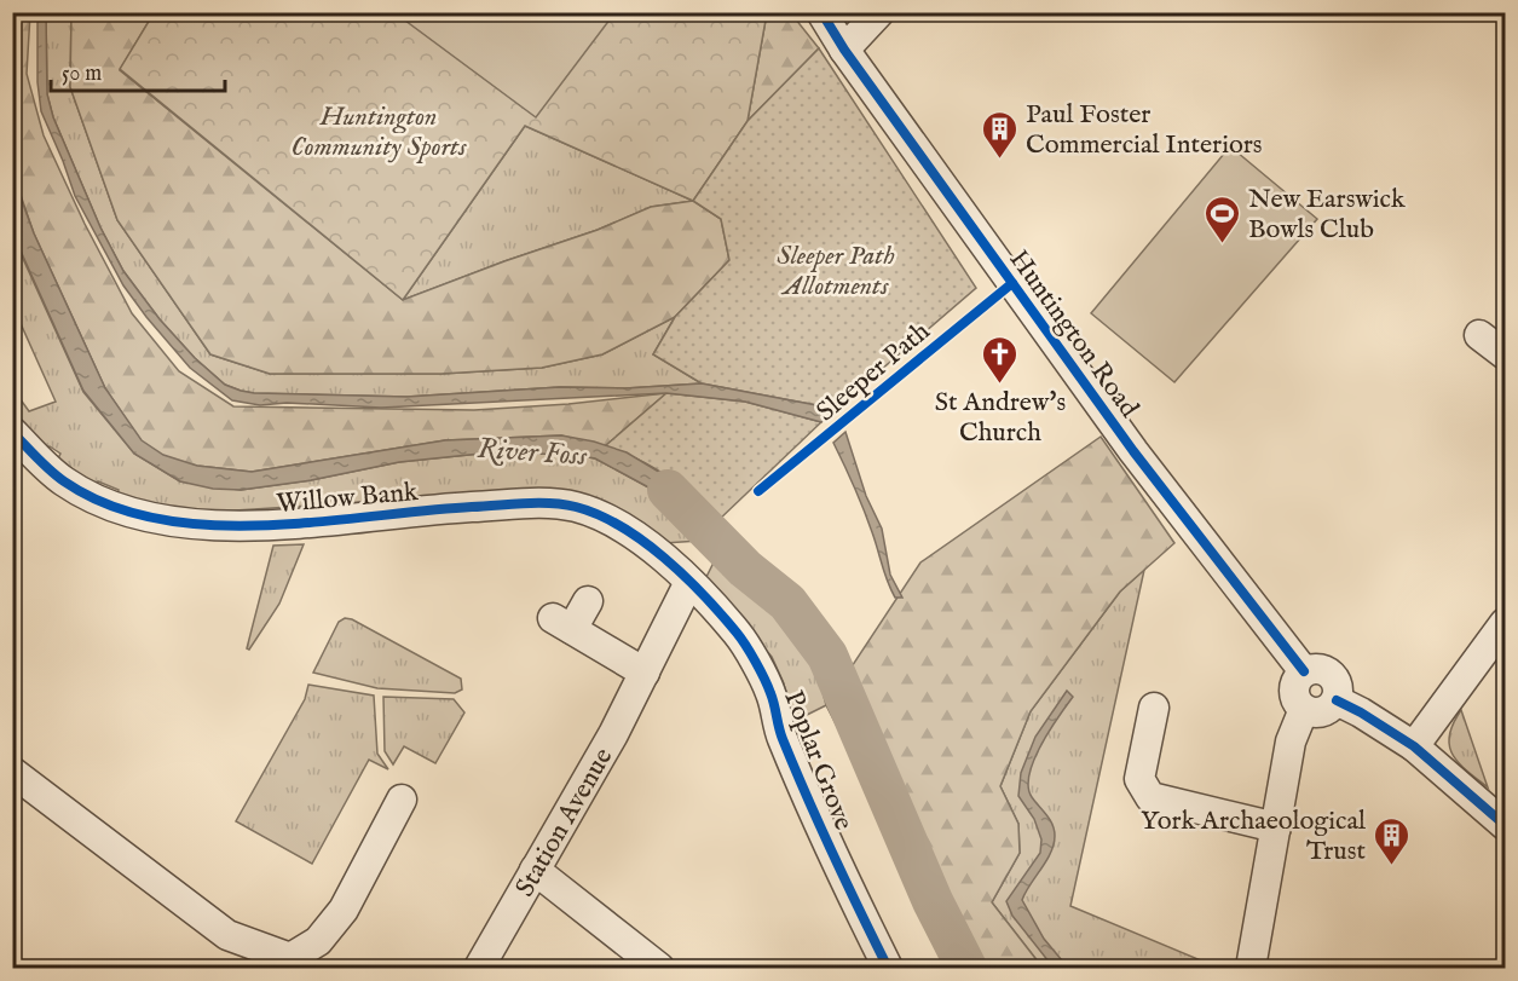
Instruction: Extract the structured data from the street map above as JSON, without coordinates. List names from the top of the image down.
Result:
{
  "streets": {
    "street": [
      "Huntington Road",
      "Willow Bank",
      "Poplar Grove",
      "Station Avenue"
    ],
    "cycle path": ["Sleeper Path"]
  },
  "crossings": [
    ["Willow Bank", "Poplar Grove"],
    ["Willow Bank", "Station Avenue"],
    ["Poplar Grove", "Station Avenue"]
  ],
  "water": ["River Foss"],
  "parks": ["Huntington Community Sports", "Sleeper Path Allotments"],
  "places": {
    "building": ["Paul Foster Commercial Interiors", "York Archaeological Trust"],
    "sports": ["New Earswick Bowls Club"],
    "church": ["St Andrew's Church"]
  },
  "scale_bar": "50 m"
}
